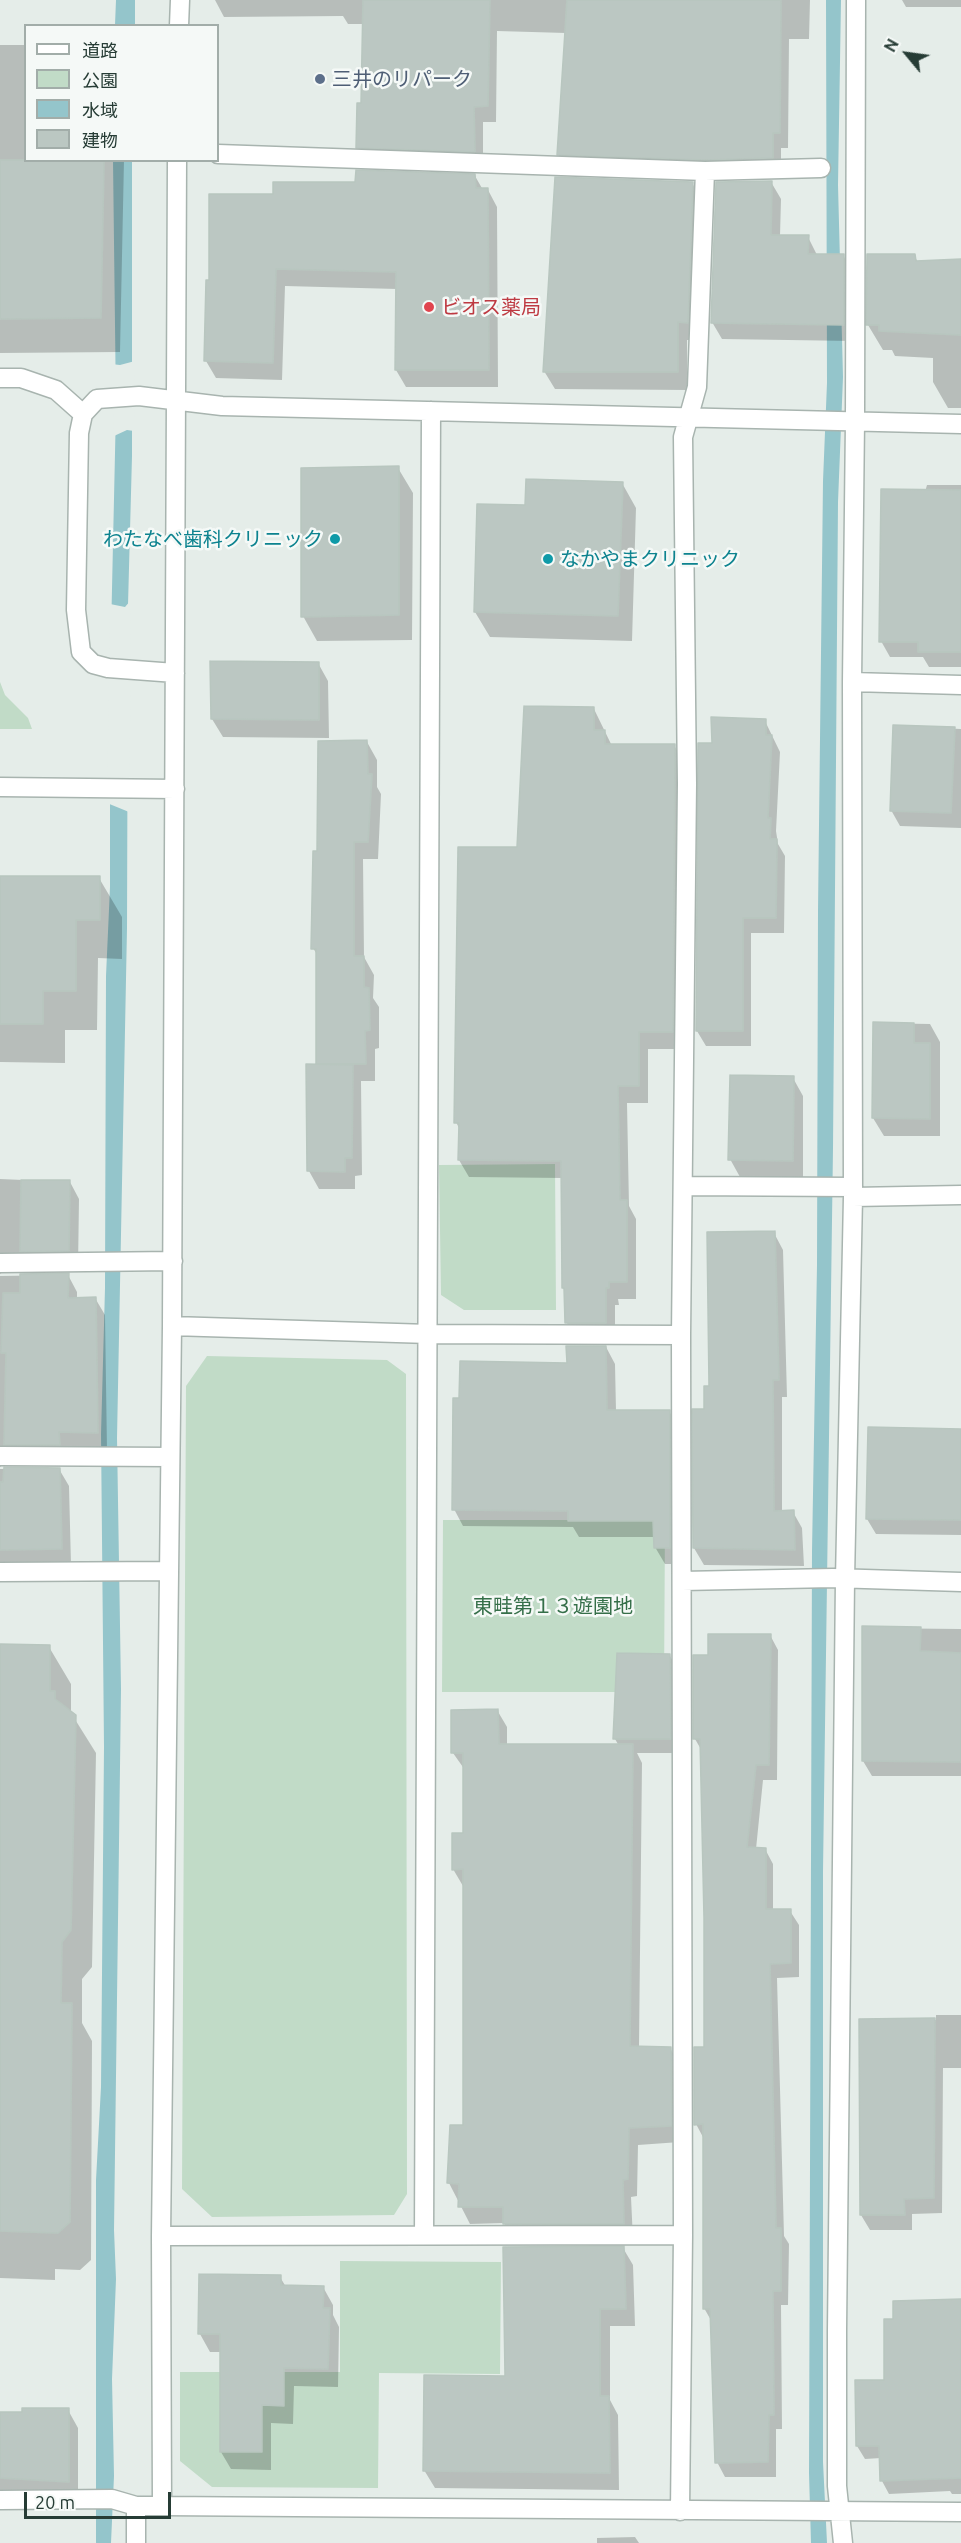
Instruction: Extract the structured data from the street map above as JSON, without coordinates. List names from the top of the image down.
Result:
{
  "parks": ["東畦第１３遊園地"],
  "places": [
    "三井のリパーク",
    "ビオス薬局",
    "わたなべ歯科クリニック",
    "なかやまクリニック"
  ],
  "legend": [
    "道路",
    "公園",
    "水域",
    "建物"
  ],
  "scale_bar": "20 m",
  "north": "top left"
}
